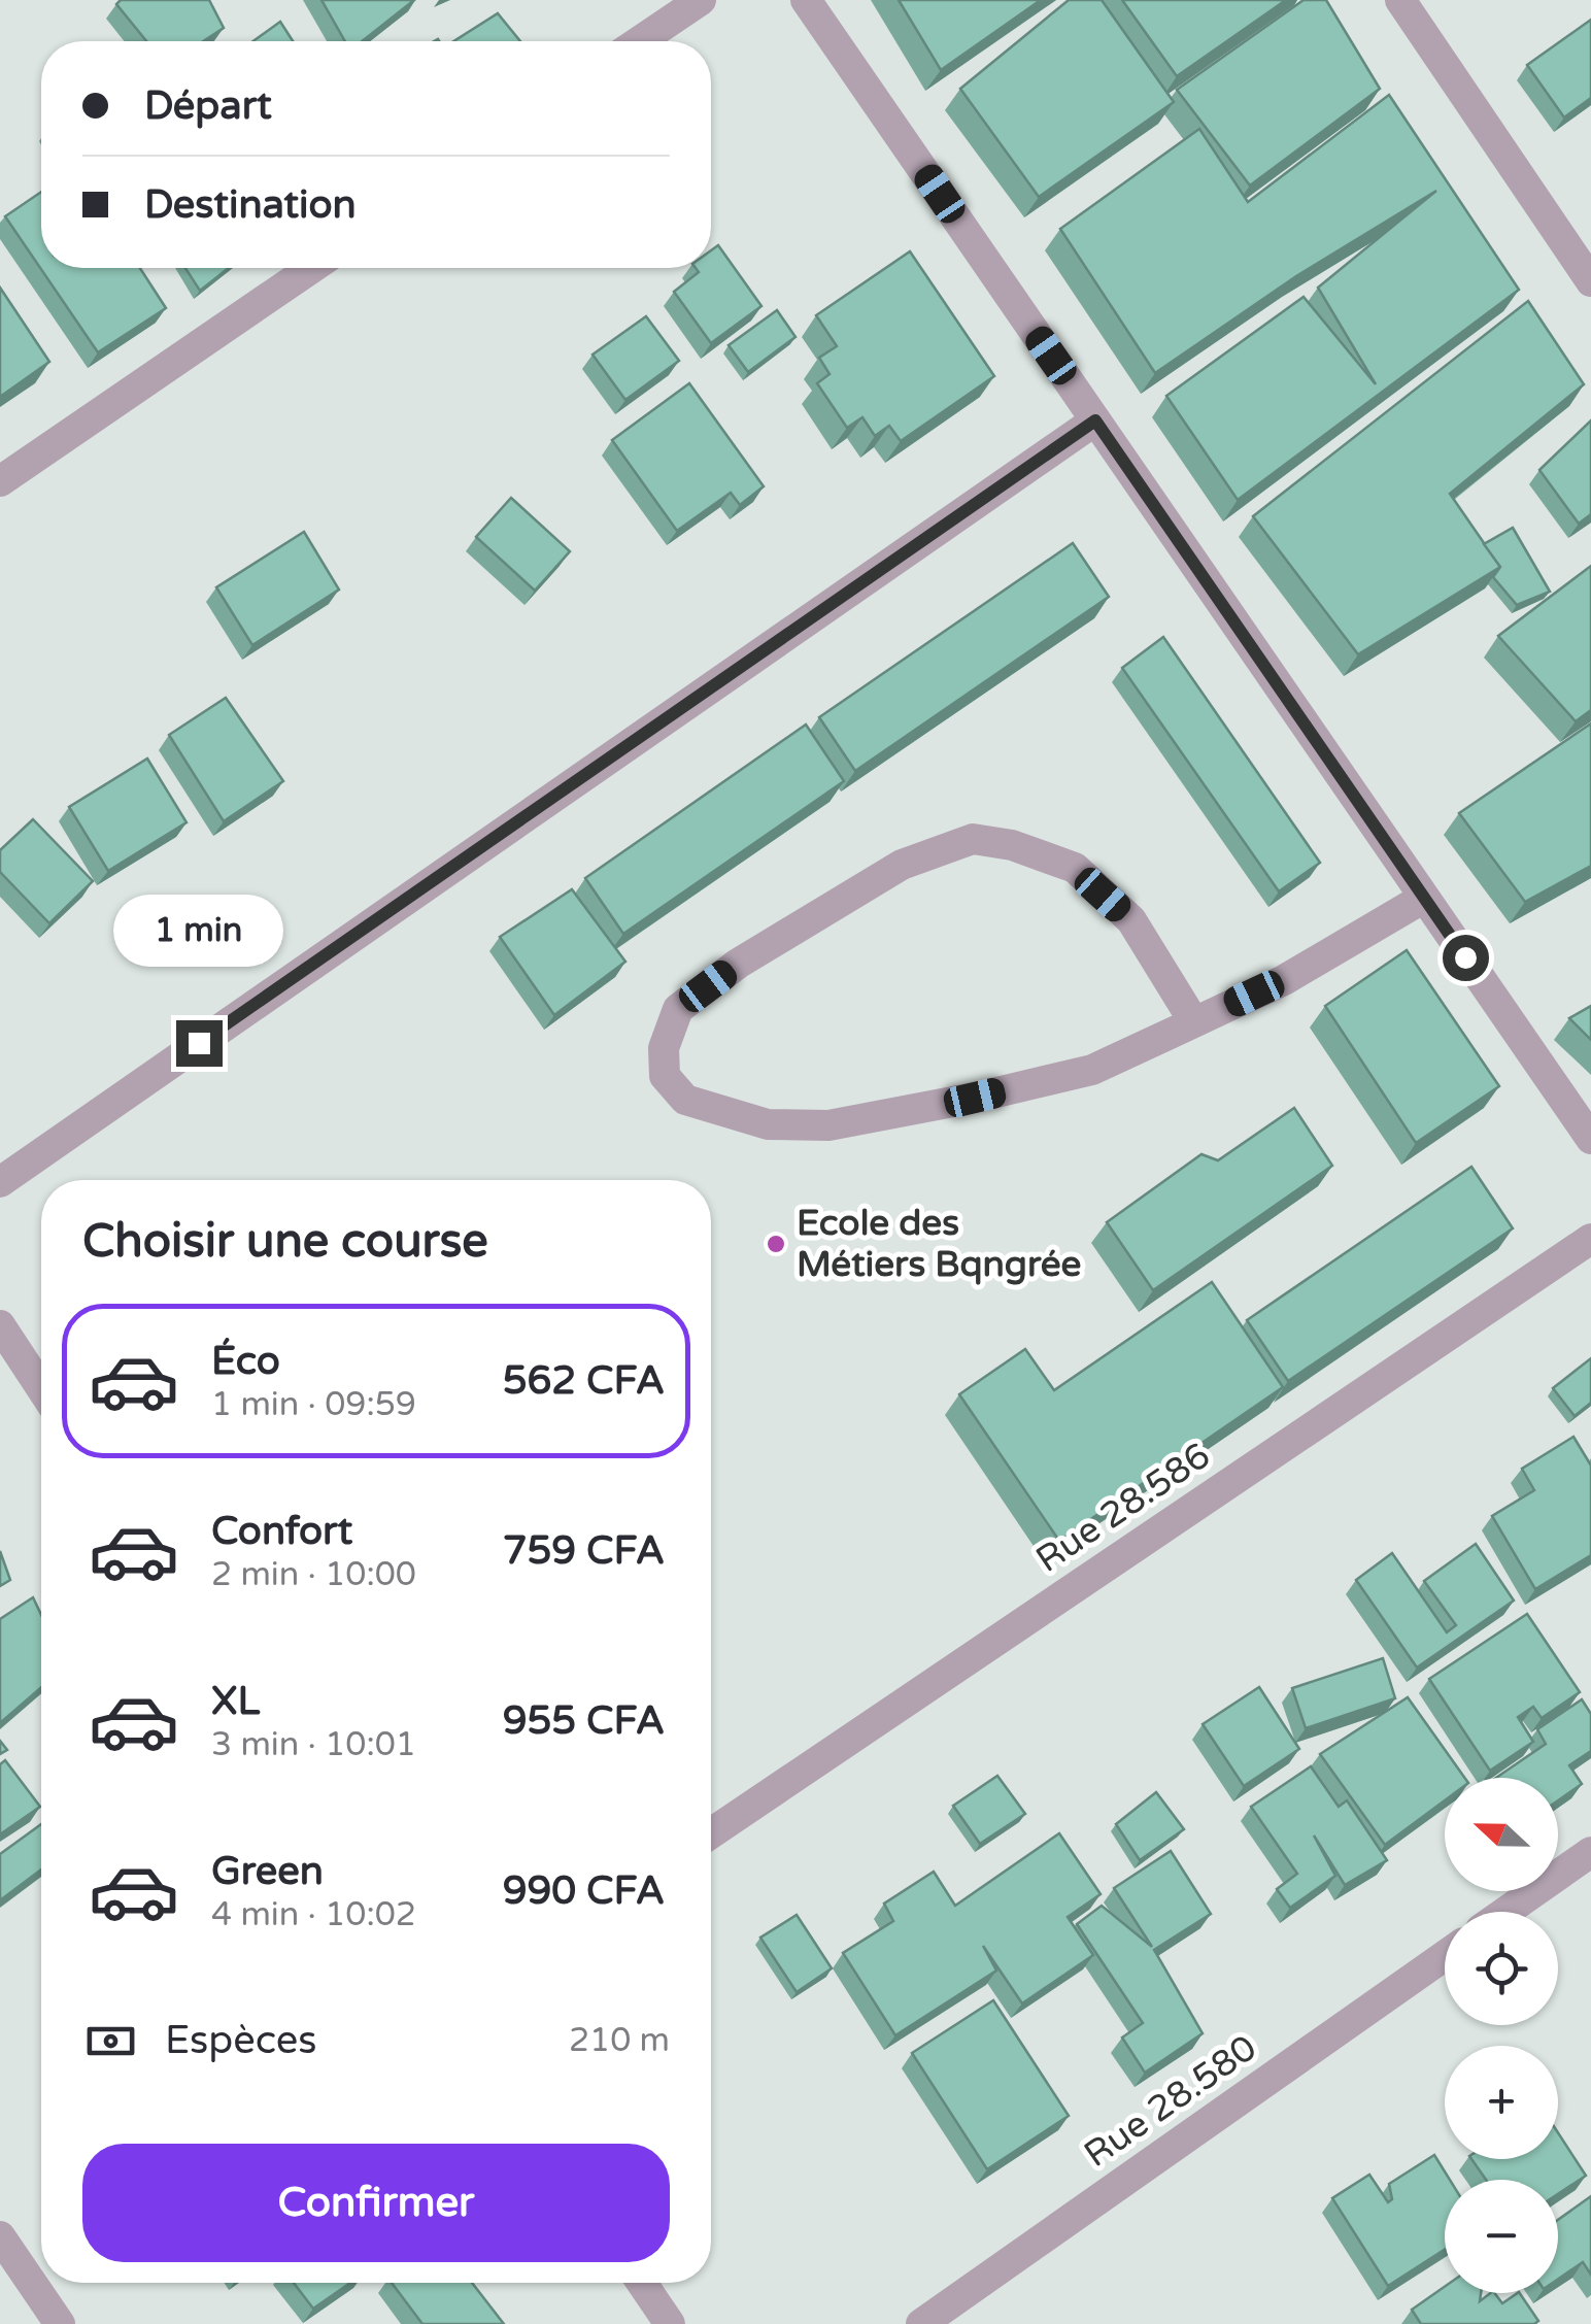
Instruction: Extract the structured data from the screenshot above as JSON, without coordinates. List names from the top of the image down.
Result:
{
  "streets": {
    "street": ["Rue 28.586", "Rue 28.580"]
  },
  "places": ["Ecole des Métiers Bqngrée"],
  "north": "left",
  "page": {
    "banner": ["Départ", "Destination"],
    "bubble": "1 min",
    "heading": "Choisir une course",
    "list": [
      {
        "name": "Éco",
        "note": "1 min · 09:59",
        "value": "562 CFA"
      },
      {
        "name": "Confort",
        "note": "2 min · 10:00",
        "value": "759 CFA"
      },
      {
        "name": "XL",
        "note": "3 min · 10:01",
        "value": "955 CFA"
      },
      {
        "name": "Green",
        "note": "4 min · 10:02",
        "value": "990 CFA"
      }
    ],
    "map_buttons": ["+", "−"],
    "pay": ["Espèces", "210 m"],
    "buttons": "Confirmer"
  }
}
